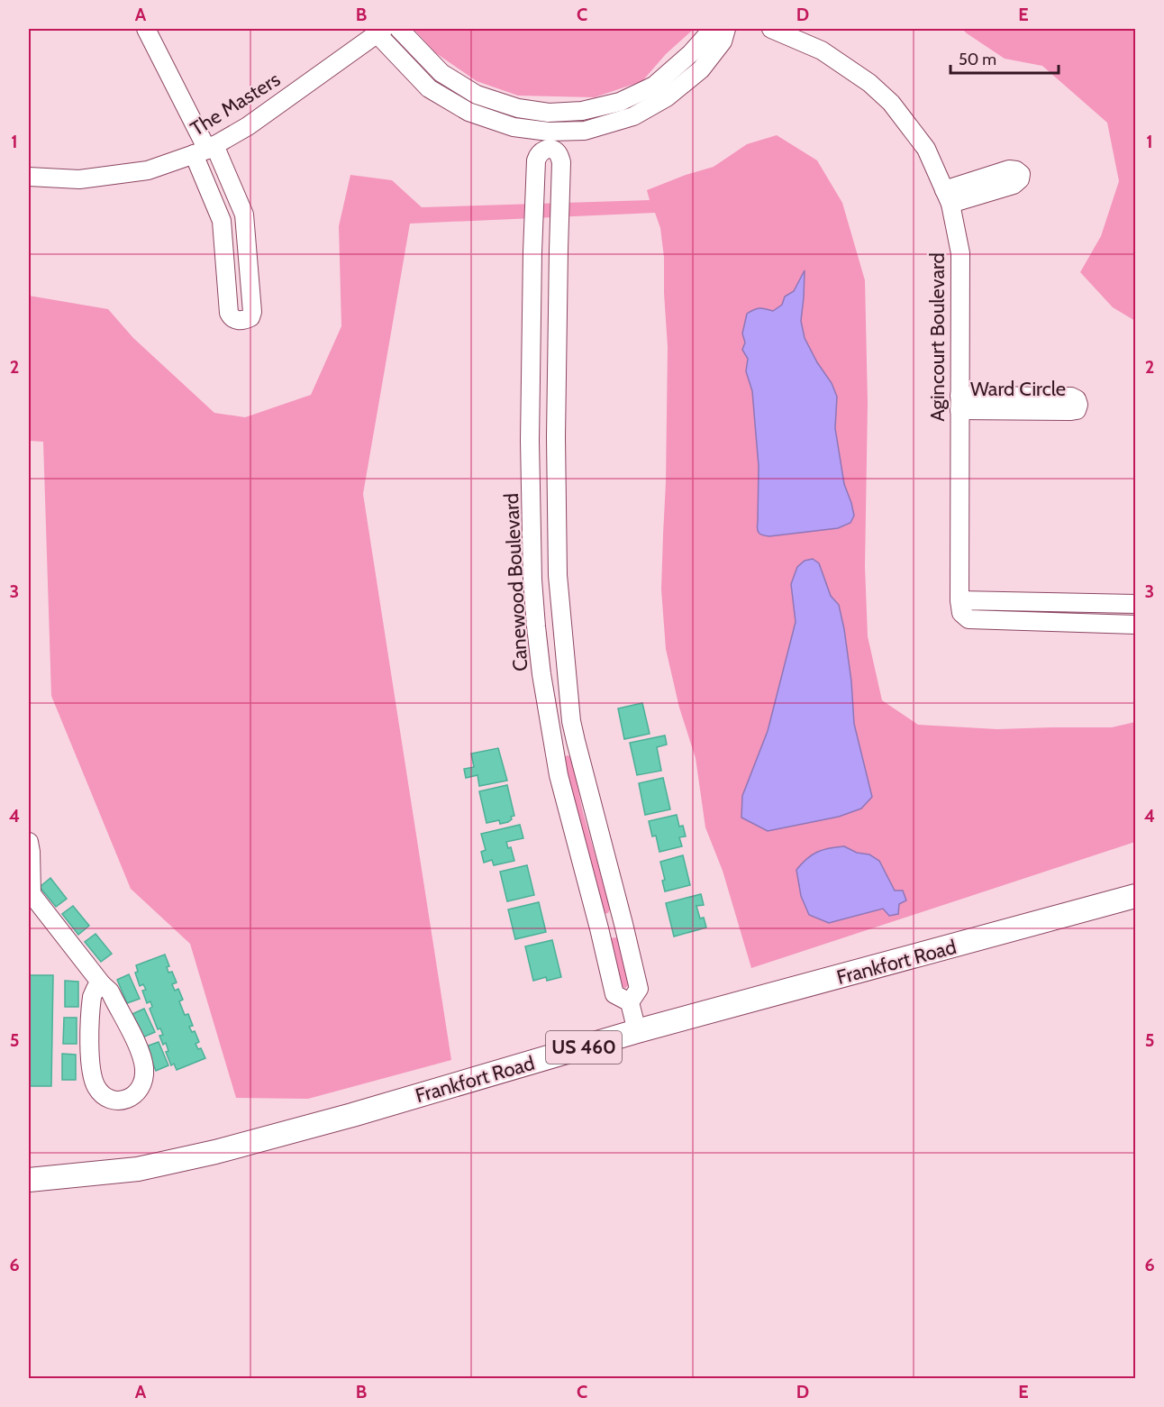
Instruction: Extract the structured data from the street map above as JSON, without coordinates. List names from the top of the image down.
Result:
{
  "streets": {
    "main road": ["Frankfort Road", "US 460"],
    "street": [
      "The Masters",
      "Agincourt Boulevard",
      "Ward Circle",
      "Canewood Boulevard"
    ]
  },
  "crossings": [
    ["Agincourt Boulevard", "Ward Circle"],
    ["Canewood Boulevard", "Frankfort Road"]
  ],
  "scale_bar": "50 m",
  "grid": {
    "columns": [
      "A",
      "B",
      "C",
      "D",
      "E"
    ],
    "rows": [
      "1",
      "2",
      "3",
      "4",
      "5",
      "6"
    ]
  }
}
